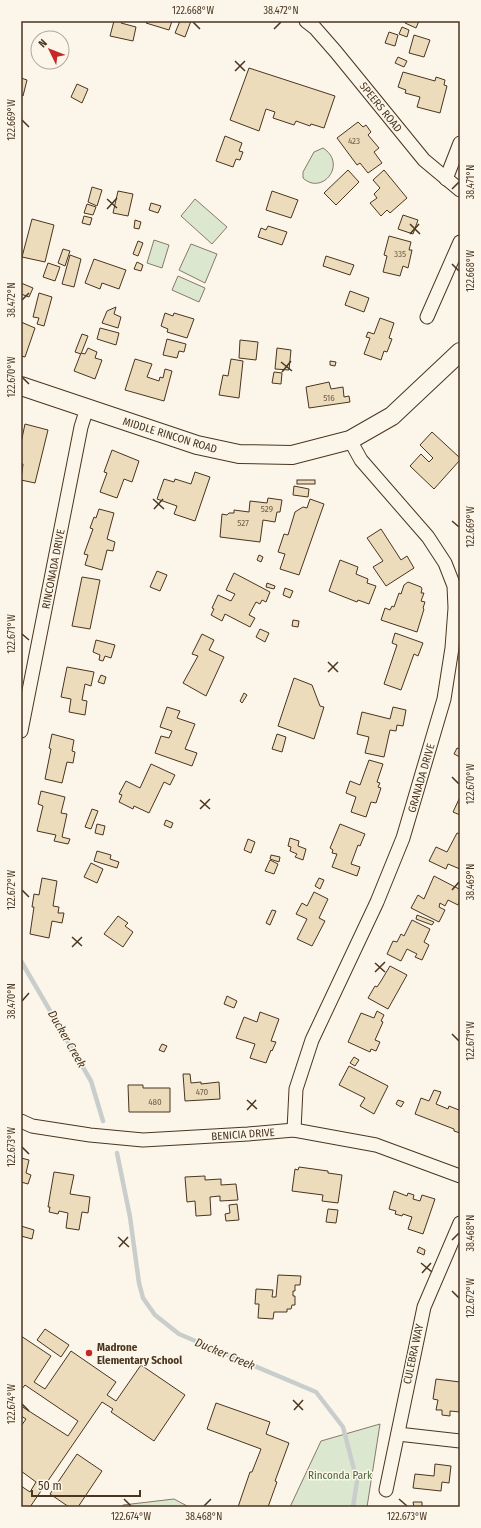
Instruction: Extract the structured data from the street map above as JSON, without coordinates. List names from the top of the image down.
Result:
{
  "streets": {
    "street": [
      "SPEERS ROAD",
      "MIDDLE RINCON ROAD",
      "RINCONADA DRIVE",
      "GRANADA DRIVE",
      "BENICIA DRIVE",
      "CULEBRA WAY"
    ]
  },
  "crossings": [
    ["MIDDLE RINCON ROAD", "RINCONADA DRIVE"],
    ["MIDDLE RINCON ROAD", "GRANADA DRIVE"],
    ["GRANADA DRIVE", "BENICIA DRIVE"]
  ],
  "water": ["Ducker Creek"],
  "parks": ["Rinconda Park"],
  "places": ["Madrone Elementary School"],
  "house_numbers": [
    "423",
    "335",
    "516",
    "529",
    "527",
    "470",
    "480"
  ],
  "scale_bar": "50 m",
  "north": "top left",
  "coordinates": [
    "122.668°W",
    "38.472°N",
    "122.669°W",
    "38.471°N",
    "122.670°W",
    "122.671°W",
    "38.469°N",
    "122.672°W",
    "38.470°N",
    "122.673°W",
    "38.468°N",
    "122.674°W"
  ]
}
